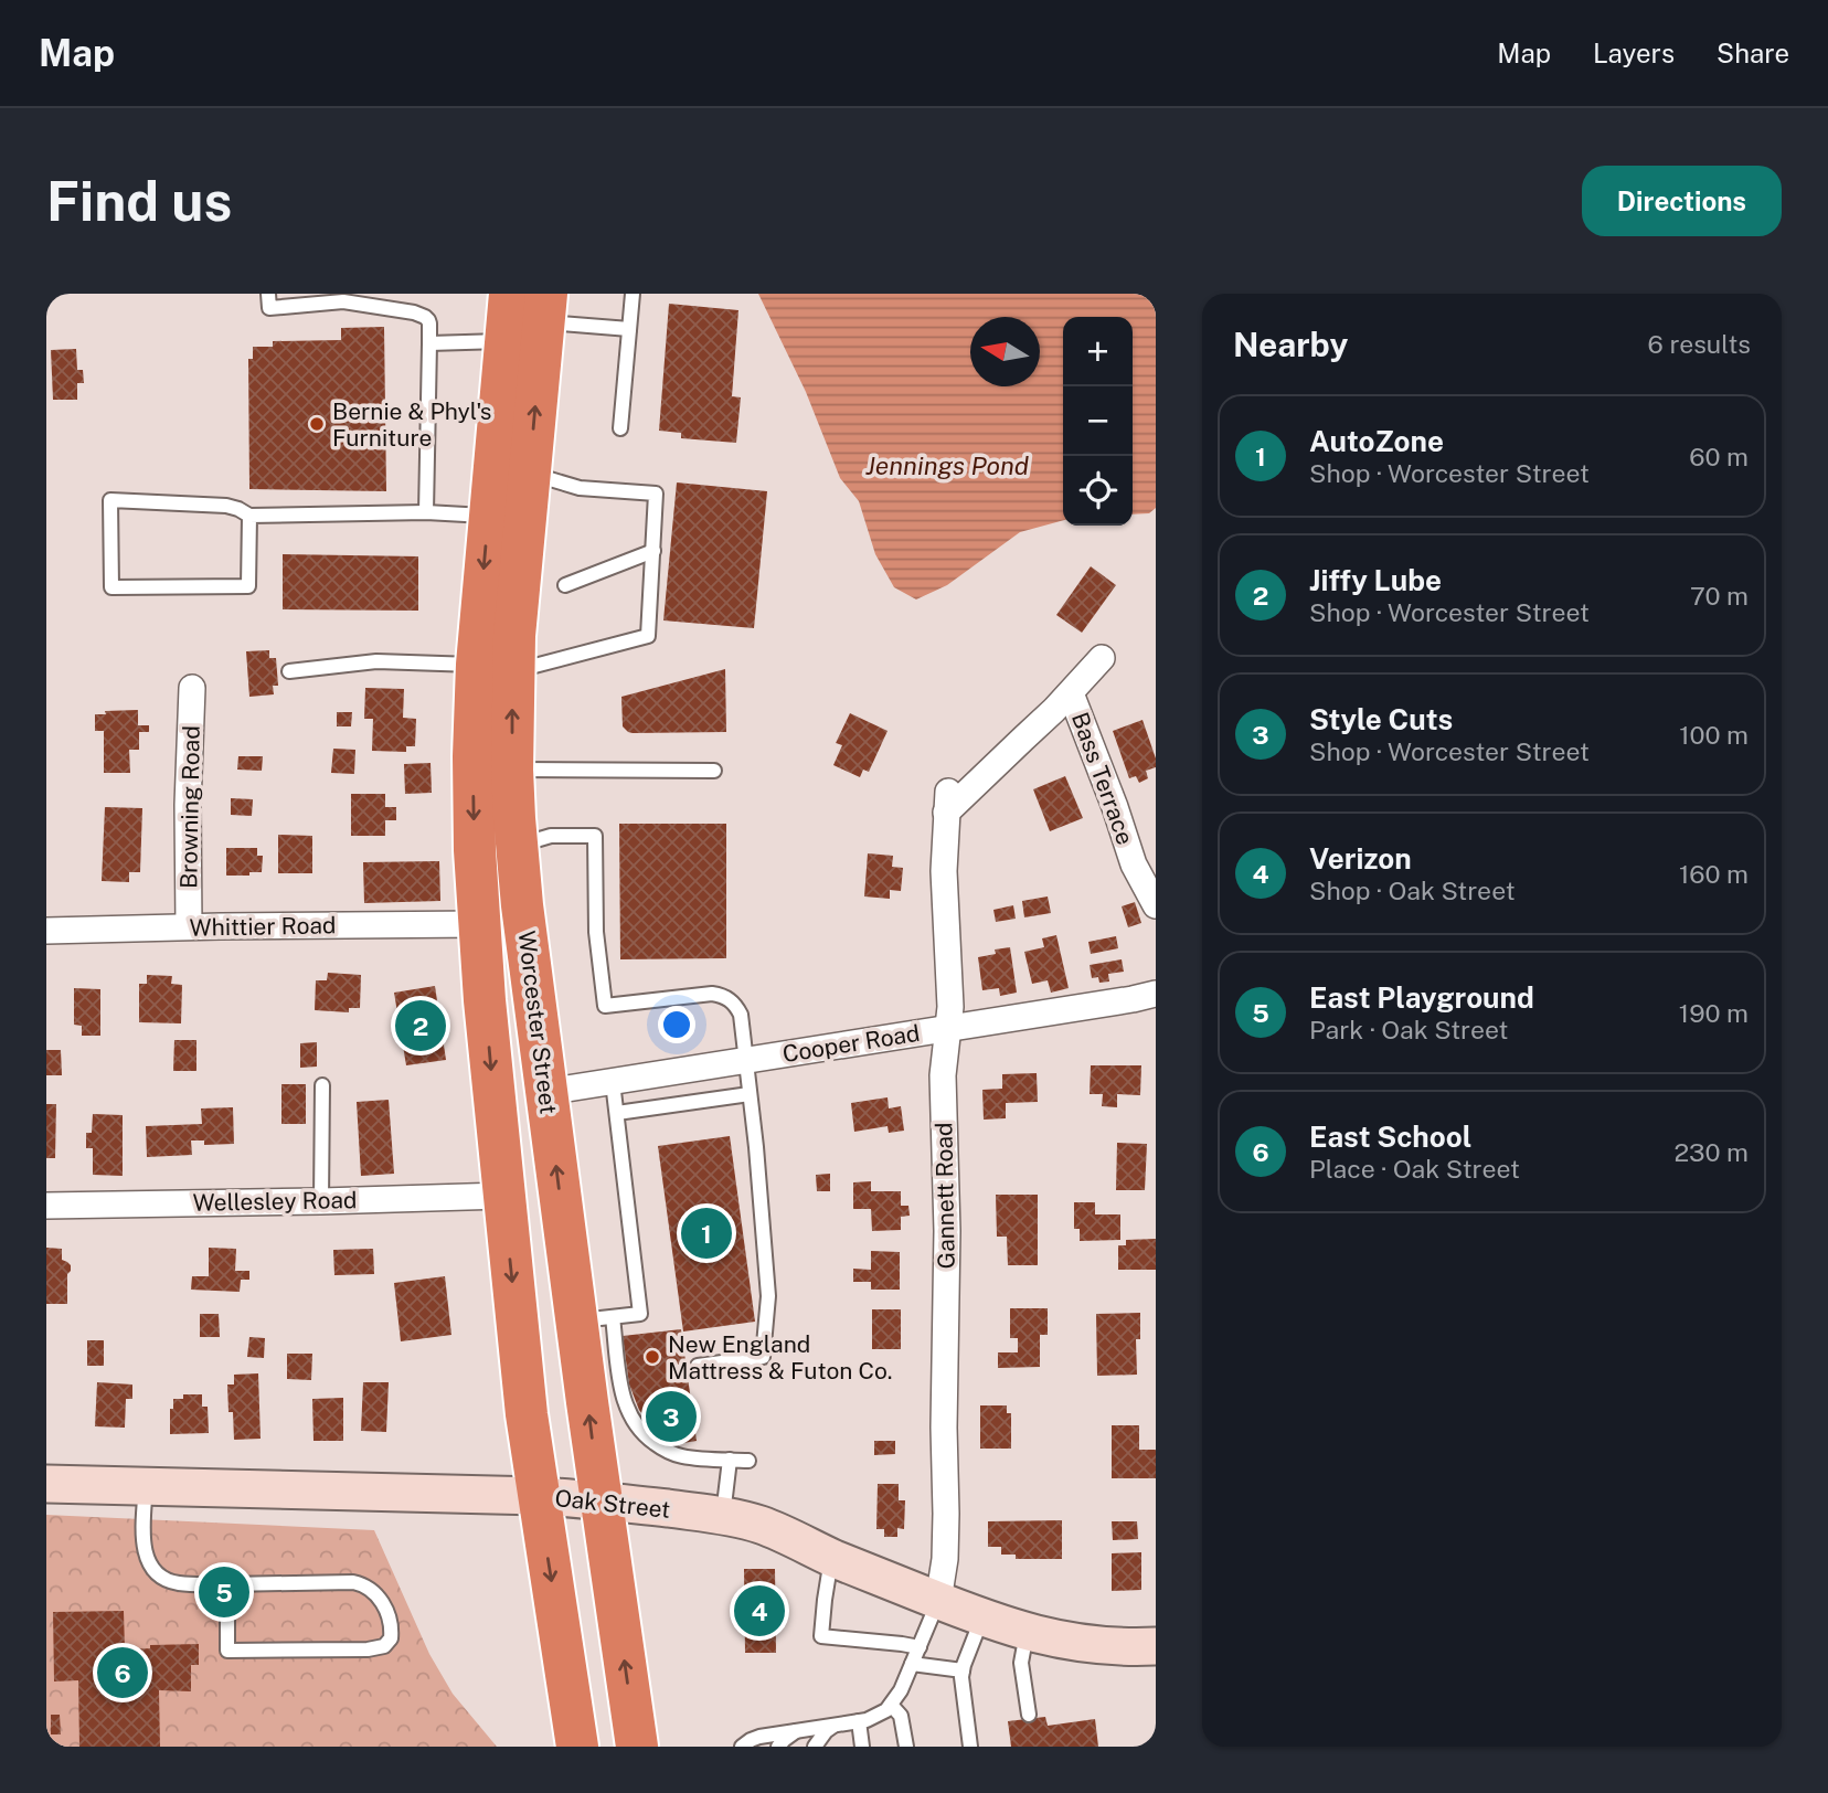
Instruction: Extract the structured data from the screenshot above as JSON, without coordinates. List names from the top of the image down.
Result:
{
  "streets": {
    "highway": ["Worcester Street"],
    "street": [
      "Bass Terrace",
      "Browning Road",
      "Whittier Road",
      "Cooper Road",
      "Gannett Road",
      "Wellesley Road",
      "Oak Street"
    ]
  },
  "crossings": [
    ["Bass Terrace", "Gannett Road"],
    ["Browning Road", "Whittier Road"],
    ["Whittier Road", "Worcester Street"],
    ["Worcester Street", "Cooper Road"],
    ["Worcester Street", "Wellesley Road"],
    ["Worcester Street", "Oak Street"],
    ["Cooper Road", "Gannett Road"],
    ["Gannett Road", "Oak Street"]
  ],
  "water": ["Jennings Pond"],
  "places": ["Bernie & Phyl's Furniture", "New England Mattress & Futon Co."],
  "north": "left",
  "page": {
    "header": "Map",
    "nav": ["Map", "Layers", "Share"],
    "buttons": "Directions",
    "title": "Find us",
    "heading": ["Nearby", "6 results"],
    "map_buttons": ["+", "−"],
    "list": [
      {
        "mark": "1",
        "name": "AutoZone",
        "note": "Shop · Worcester Street",
        "value": "60 m"
      },
      {
        "mark": "2",
        "name": "Jiffy Lube",
        "note": "Shop · Worcester Street",
        "value": "70 m"
      },
      {
        "mark": "3",
        "name": "Style Cuts",
        "note": "Shop · Worcester Street",
        "value": "100 m"
      },
      {
        "mark": "4",
        "name": "Verizon",
        "note": "Shop · Oak Street",
        "value": "160 m"
      },
      {
        "mark": "5",
        "name": "East Playground",
        "note": "Park · Oak Street",
        "value": "190 m"
      },
      {
        "mark": "6",
        "name": "East School",
        "note": "Place · Oak Street",
        "value": "230 m"
      }
    ],
    "pins": [
      "2",
      "1",
      "3",
      "5",
      "4",
      "6"
    ]
  }
}
